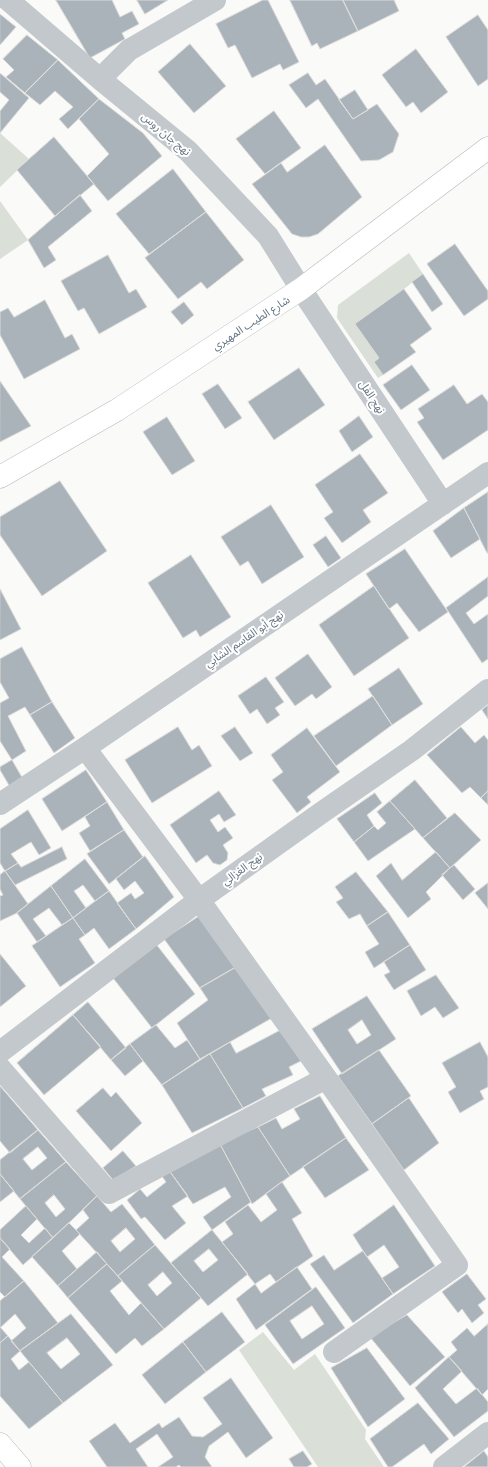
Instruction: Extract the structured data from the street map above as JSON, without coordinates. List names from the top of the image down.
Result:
{
  "streets": {
    "street": [
      "نهج جان روس",
      "شارع الطيب المهيري",
      "نهج الفل",
      "نهج أبو القاسم الشابي",
      "نهج الغزالي"
    ]
  },
  "crossings": [
    ["نهج جان روس", "شارع الطيب المهيري"],
    ["نهج جان روس", "نهج الفل"],
    ["شارع الطيب المهيري", "نهج الفل"],
    ["نهج الفل", "نهج أبو القاسم الشابي"]
  ]
}
